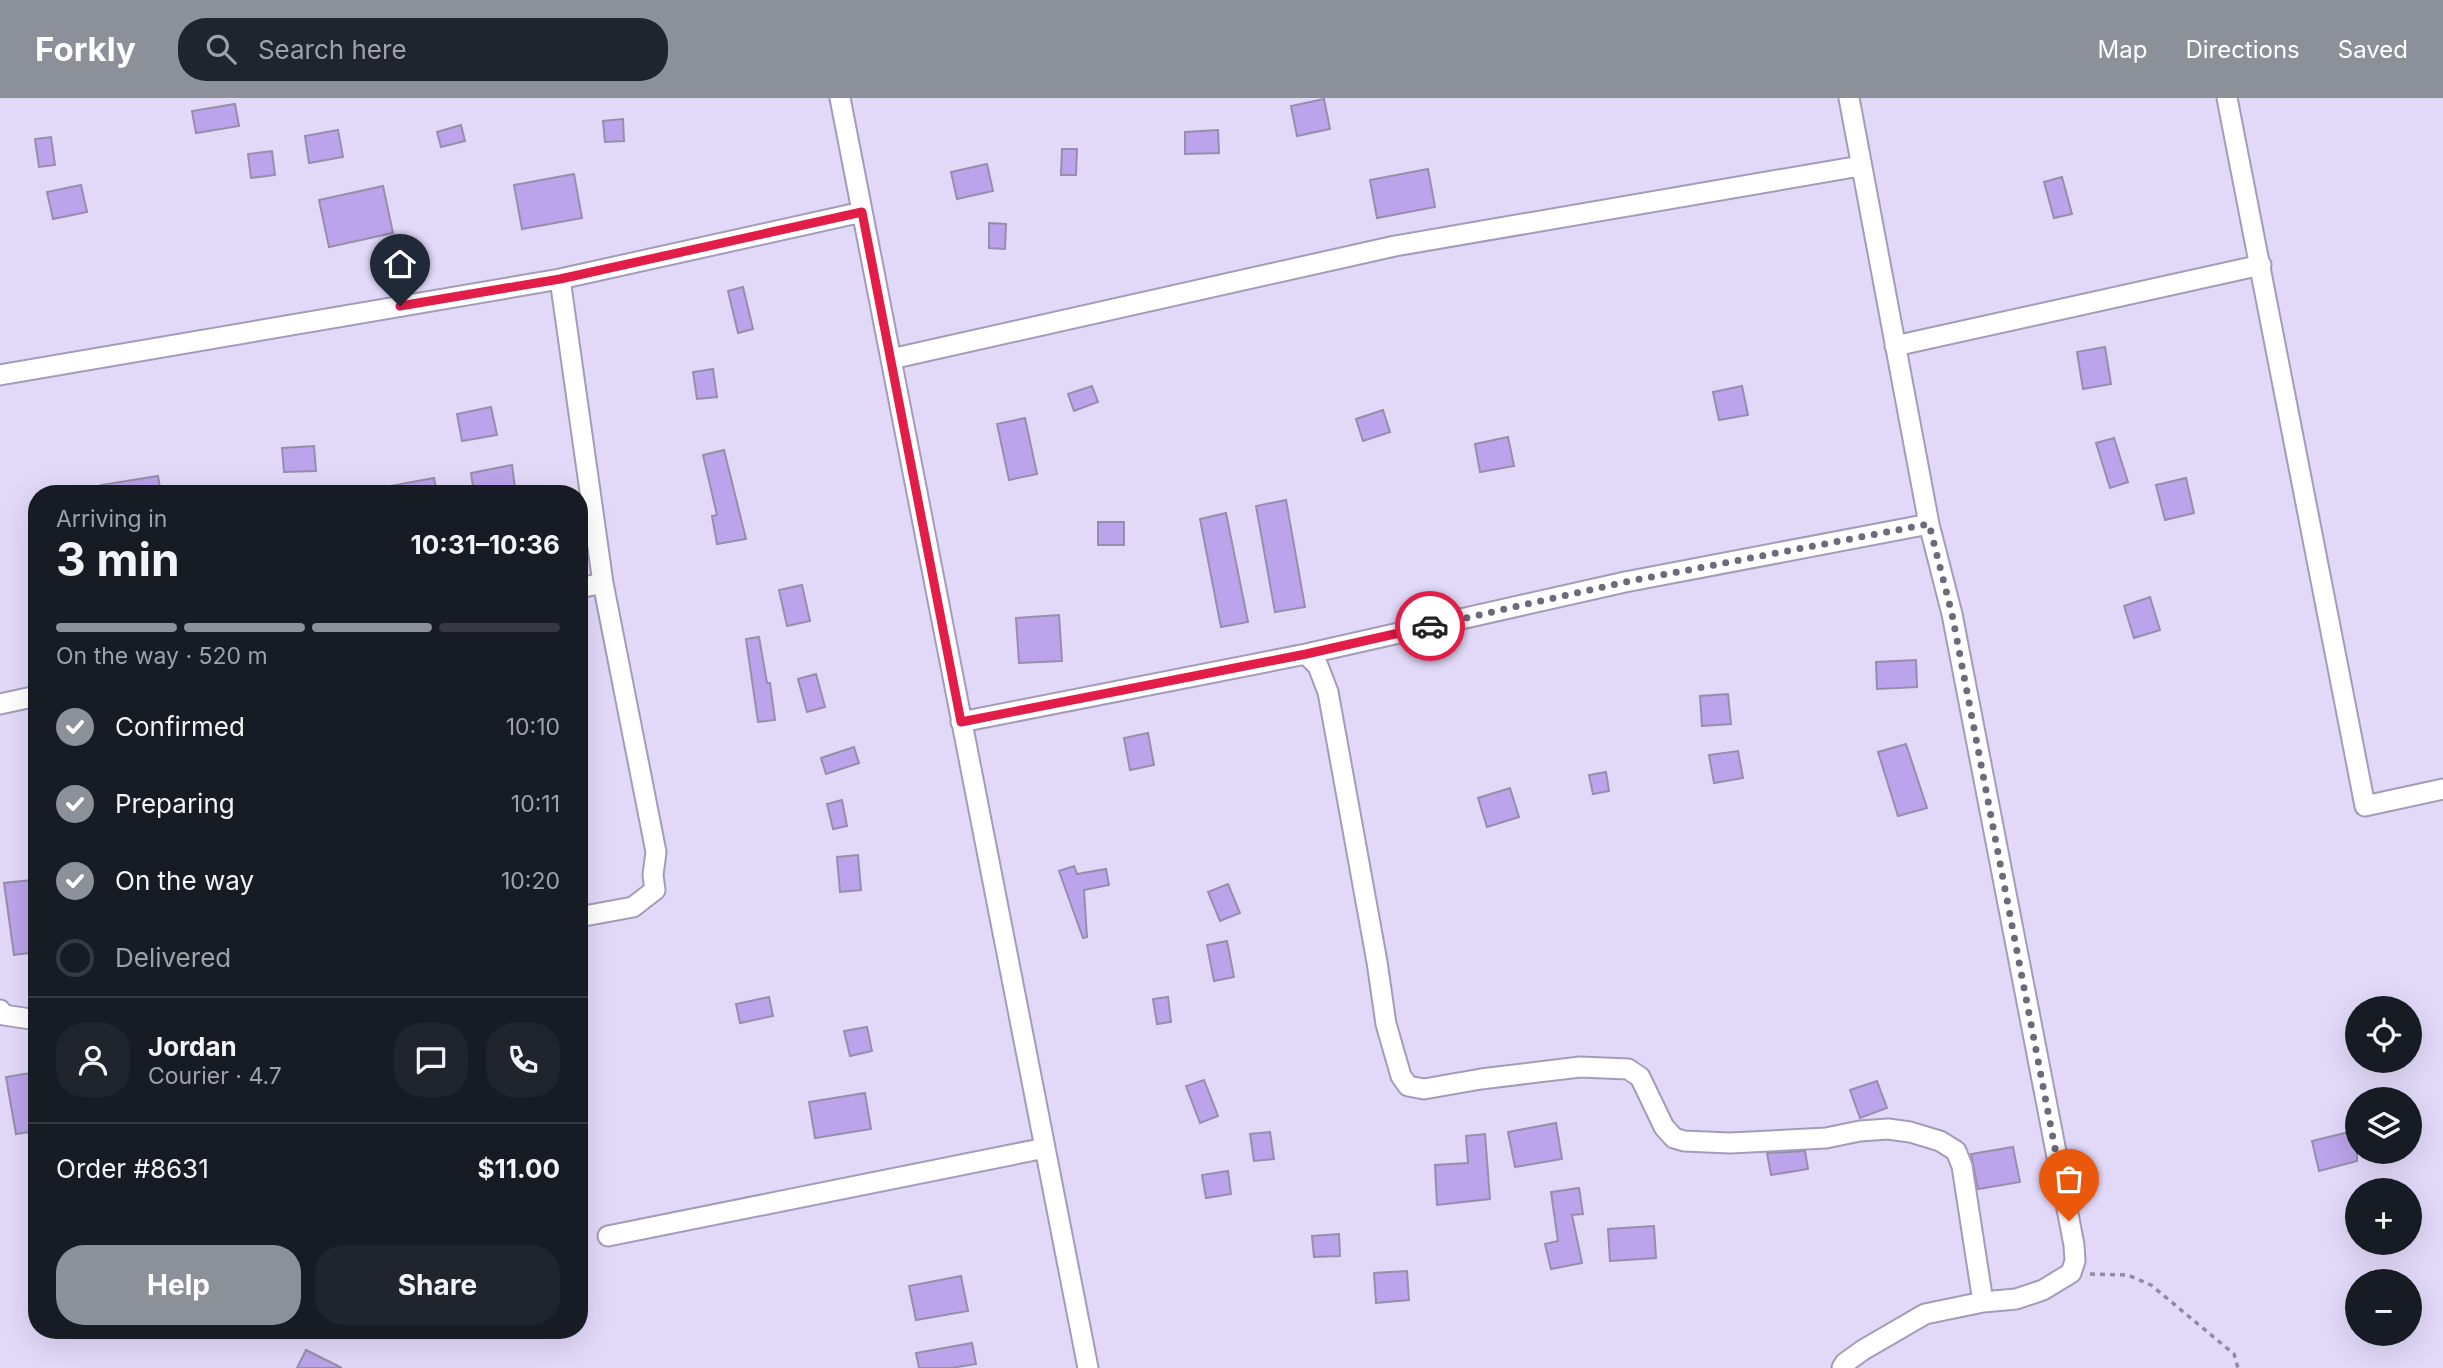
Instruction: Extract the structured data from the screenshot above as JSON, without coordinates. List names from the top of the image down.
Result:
{
  "page": {
    "header": "Forkly",
    "search": "Search here",
    "nav": ["Map", "Directions", "Saved"],
    "heading": ["3 min", "Arriving in", "10:31–10:36"],
    "panel": [
      "Jordan",
      "Courier · 4.7",
      "Order #8631",
      "$11.00"
    ],
    "bar": "On the way · 520 m",
    "list": [
      ["Confirmed", "10:10"],
      ["Preparing", "10:11"],
      ["On the way", "10:20"],
      "Delivered"
    ],
    "map_buttons": ["+", "−"],
    "buttons": ["Help", "Share"]
  }
}
